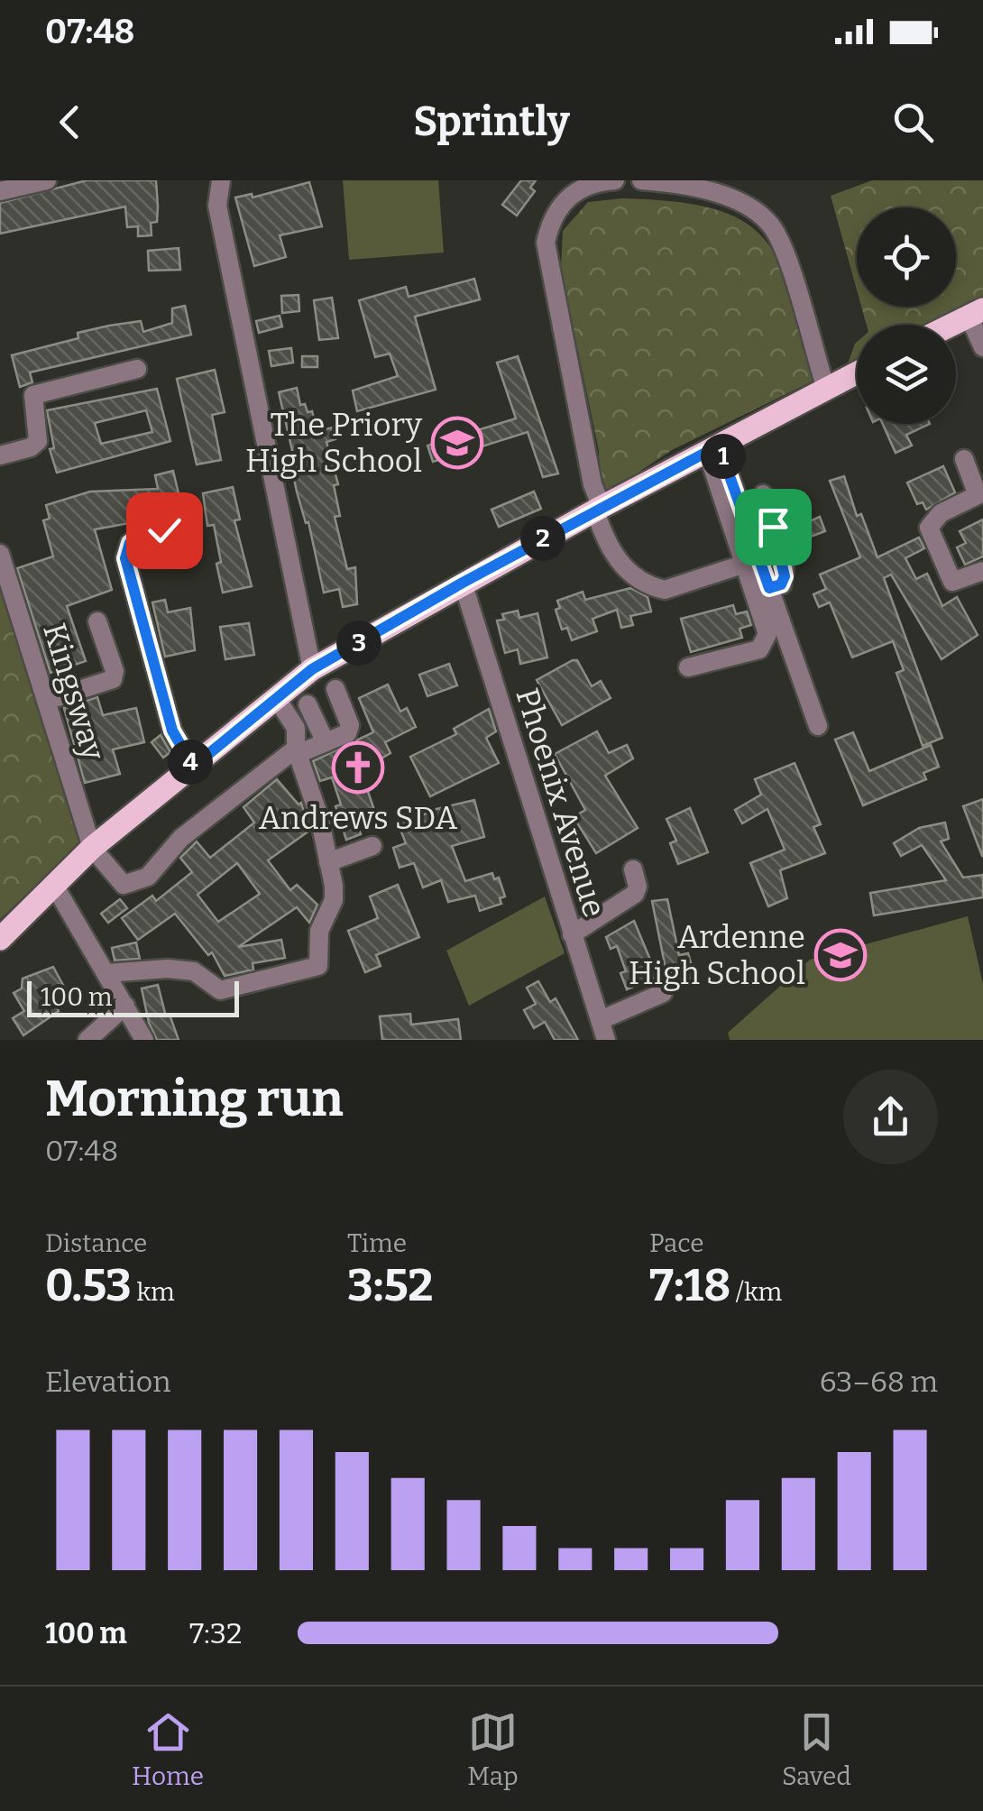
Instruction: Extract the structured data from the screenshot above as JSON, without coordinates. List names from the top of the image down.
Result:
{
  "streets": {
    "street": ["Kingsway", "Phoenix Avenue"]
  },
  "places": {
    "school or university": ["The Priory High School", "Ardenne High School"],
    "church": ["Andrews SDA"]
  },
  "scale_bar": "100 m",
  "page": {
    "status": "07:48",
    "header": "Sprintly",
    "pins": [
      "1",
      "2",
      "3",
      "4"
    ],
    "scale": "100 m",
    "heading": ["Morning run", "07:48"],
    "stats": [
      ["Distance", "0.53 km"],
      ["Time", "3:52"],
      ["Pace", "7:18 /km"]
    ],
    "chart": ["Elevation", "63–68 m"],
    "list": [
      {
        "name": "100 m",
        "note": "7:32"
      }
    ],
    "tabs": ["Home", "Map", "Saved"]
  }
}
